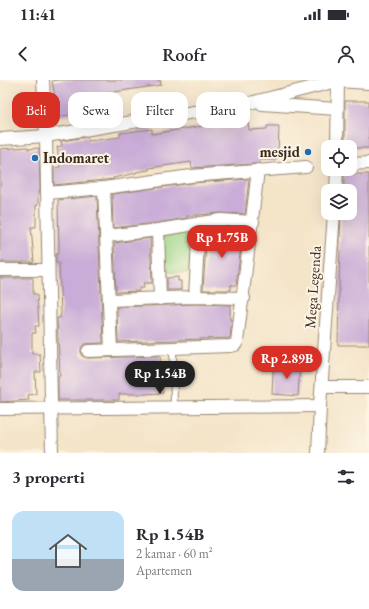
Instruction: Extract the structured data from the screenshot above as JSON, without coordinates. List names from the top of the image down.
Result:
{
  "streets": {
    "street": ["Mega Legenda"]
  },
  "places": ["mesjid", "Indomaret"],
  "page": {
    "status": "11:41",
    "header": "Roofr",
    "chip": [
      "Beli",
      "Sewa",
      "Filter",
      "Baru"
    ],
    "price": ["Rp 1.75B", "Rp 2.89B", "Rp 1.54B"],
    "heading": "3 properti",
    "list": [
      {
        "name": "Rp 1.54B",
        "note": "2 kamar · 60 m² · Apartemen"
      }
    ]
  }
}
